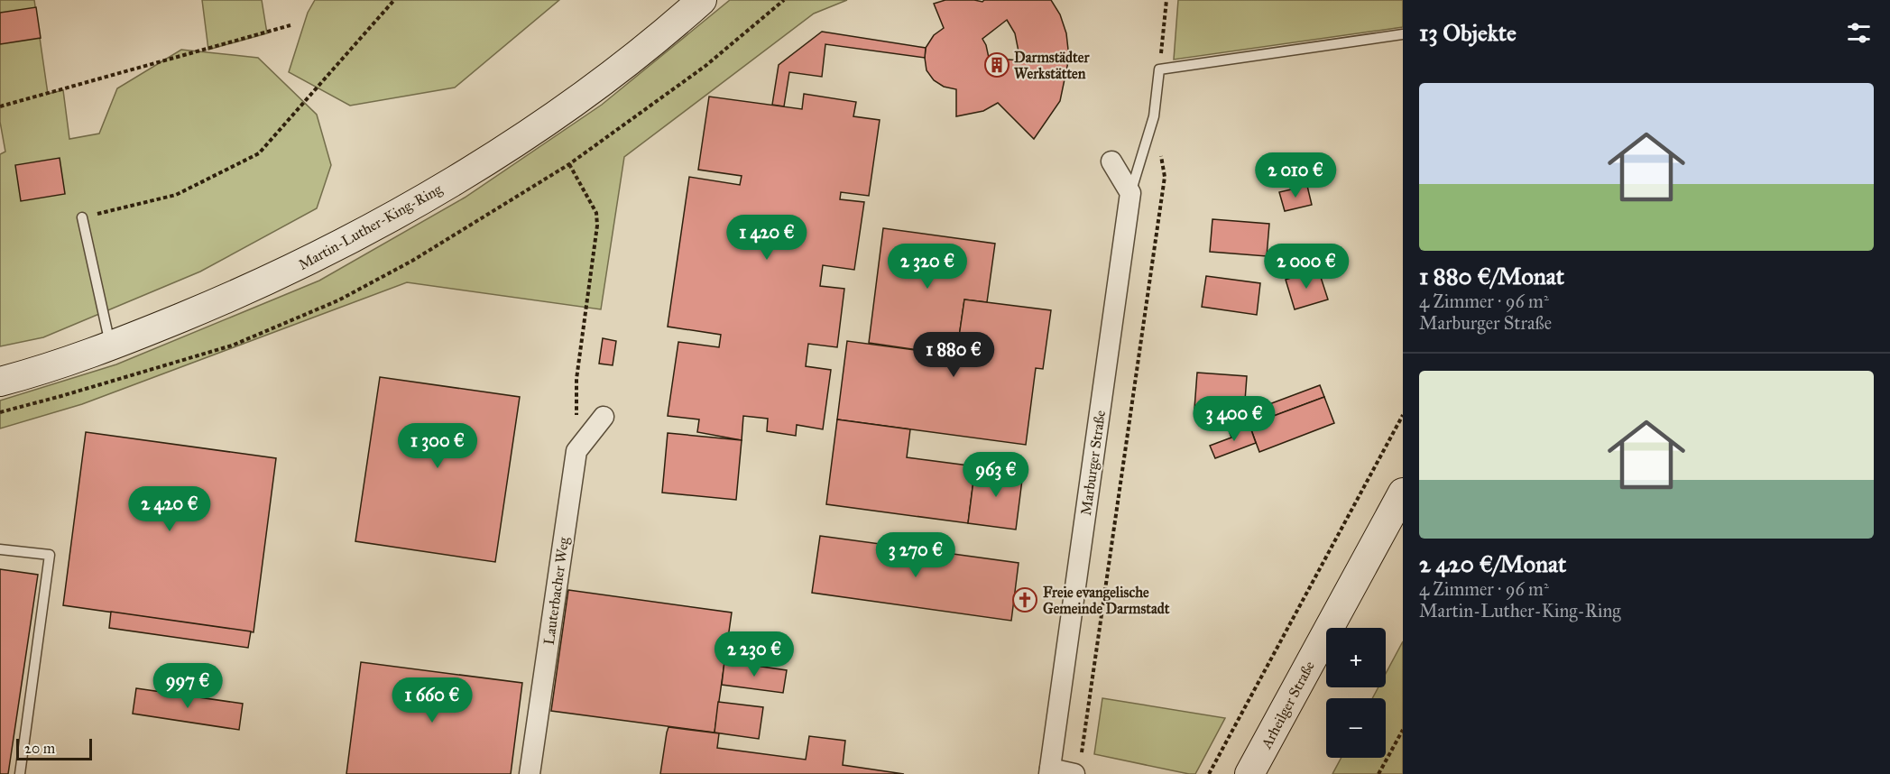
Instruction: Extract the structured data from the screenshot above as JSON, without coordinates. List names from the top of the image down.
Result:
{
  "streets": {
    "main road": ["Martin-Luther-King-Ring", "Arheilger Straße"],
    "street": ["Marburger Straße", "Lauterbacher Weg"]
  },
  "places": {
    "building": ["Darmstädter Werkstätten"],
    "church": ["Freie evangelische Gemeinde Darmstadt"]
  },
  "scale_bar": "20 m",
  "page": {
    "heading": "13 Objekte",
    "list": [
      {
        "name": "1 880 €/Monat",
        "note": "4 Zimmer · 96 m² · Marburger Straße"
      },
      {
        "name": "2 420 €/Monat",
        "note": "4 Zimmer · 96 m² · Martin-Luther-King-Ring"
      }
    ],
    "price": [
      "2 010 €",
      "1 420 €",
      "2 320 €",
      "2 000 €",
      "1 880 €",
      "3 400 €",
      "1 300 €",
      "963 €",
      "2 420 €",
      "3 270 €",
      "2 230 €",
      "997 €",
      "1 660 €"
    ],
    "map_buttons": ["+", "−"],
    "scale": "20 m"
  }
}
